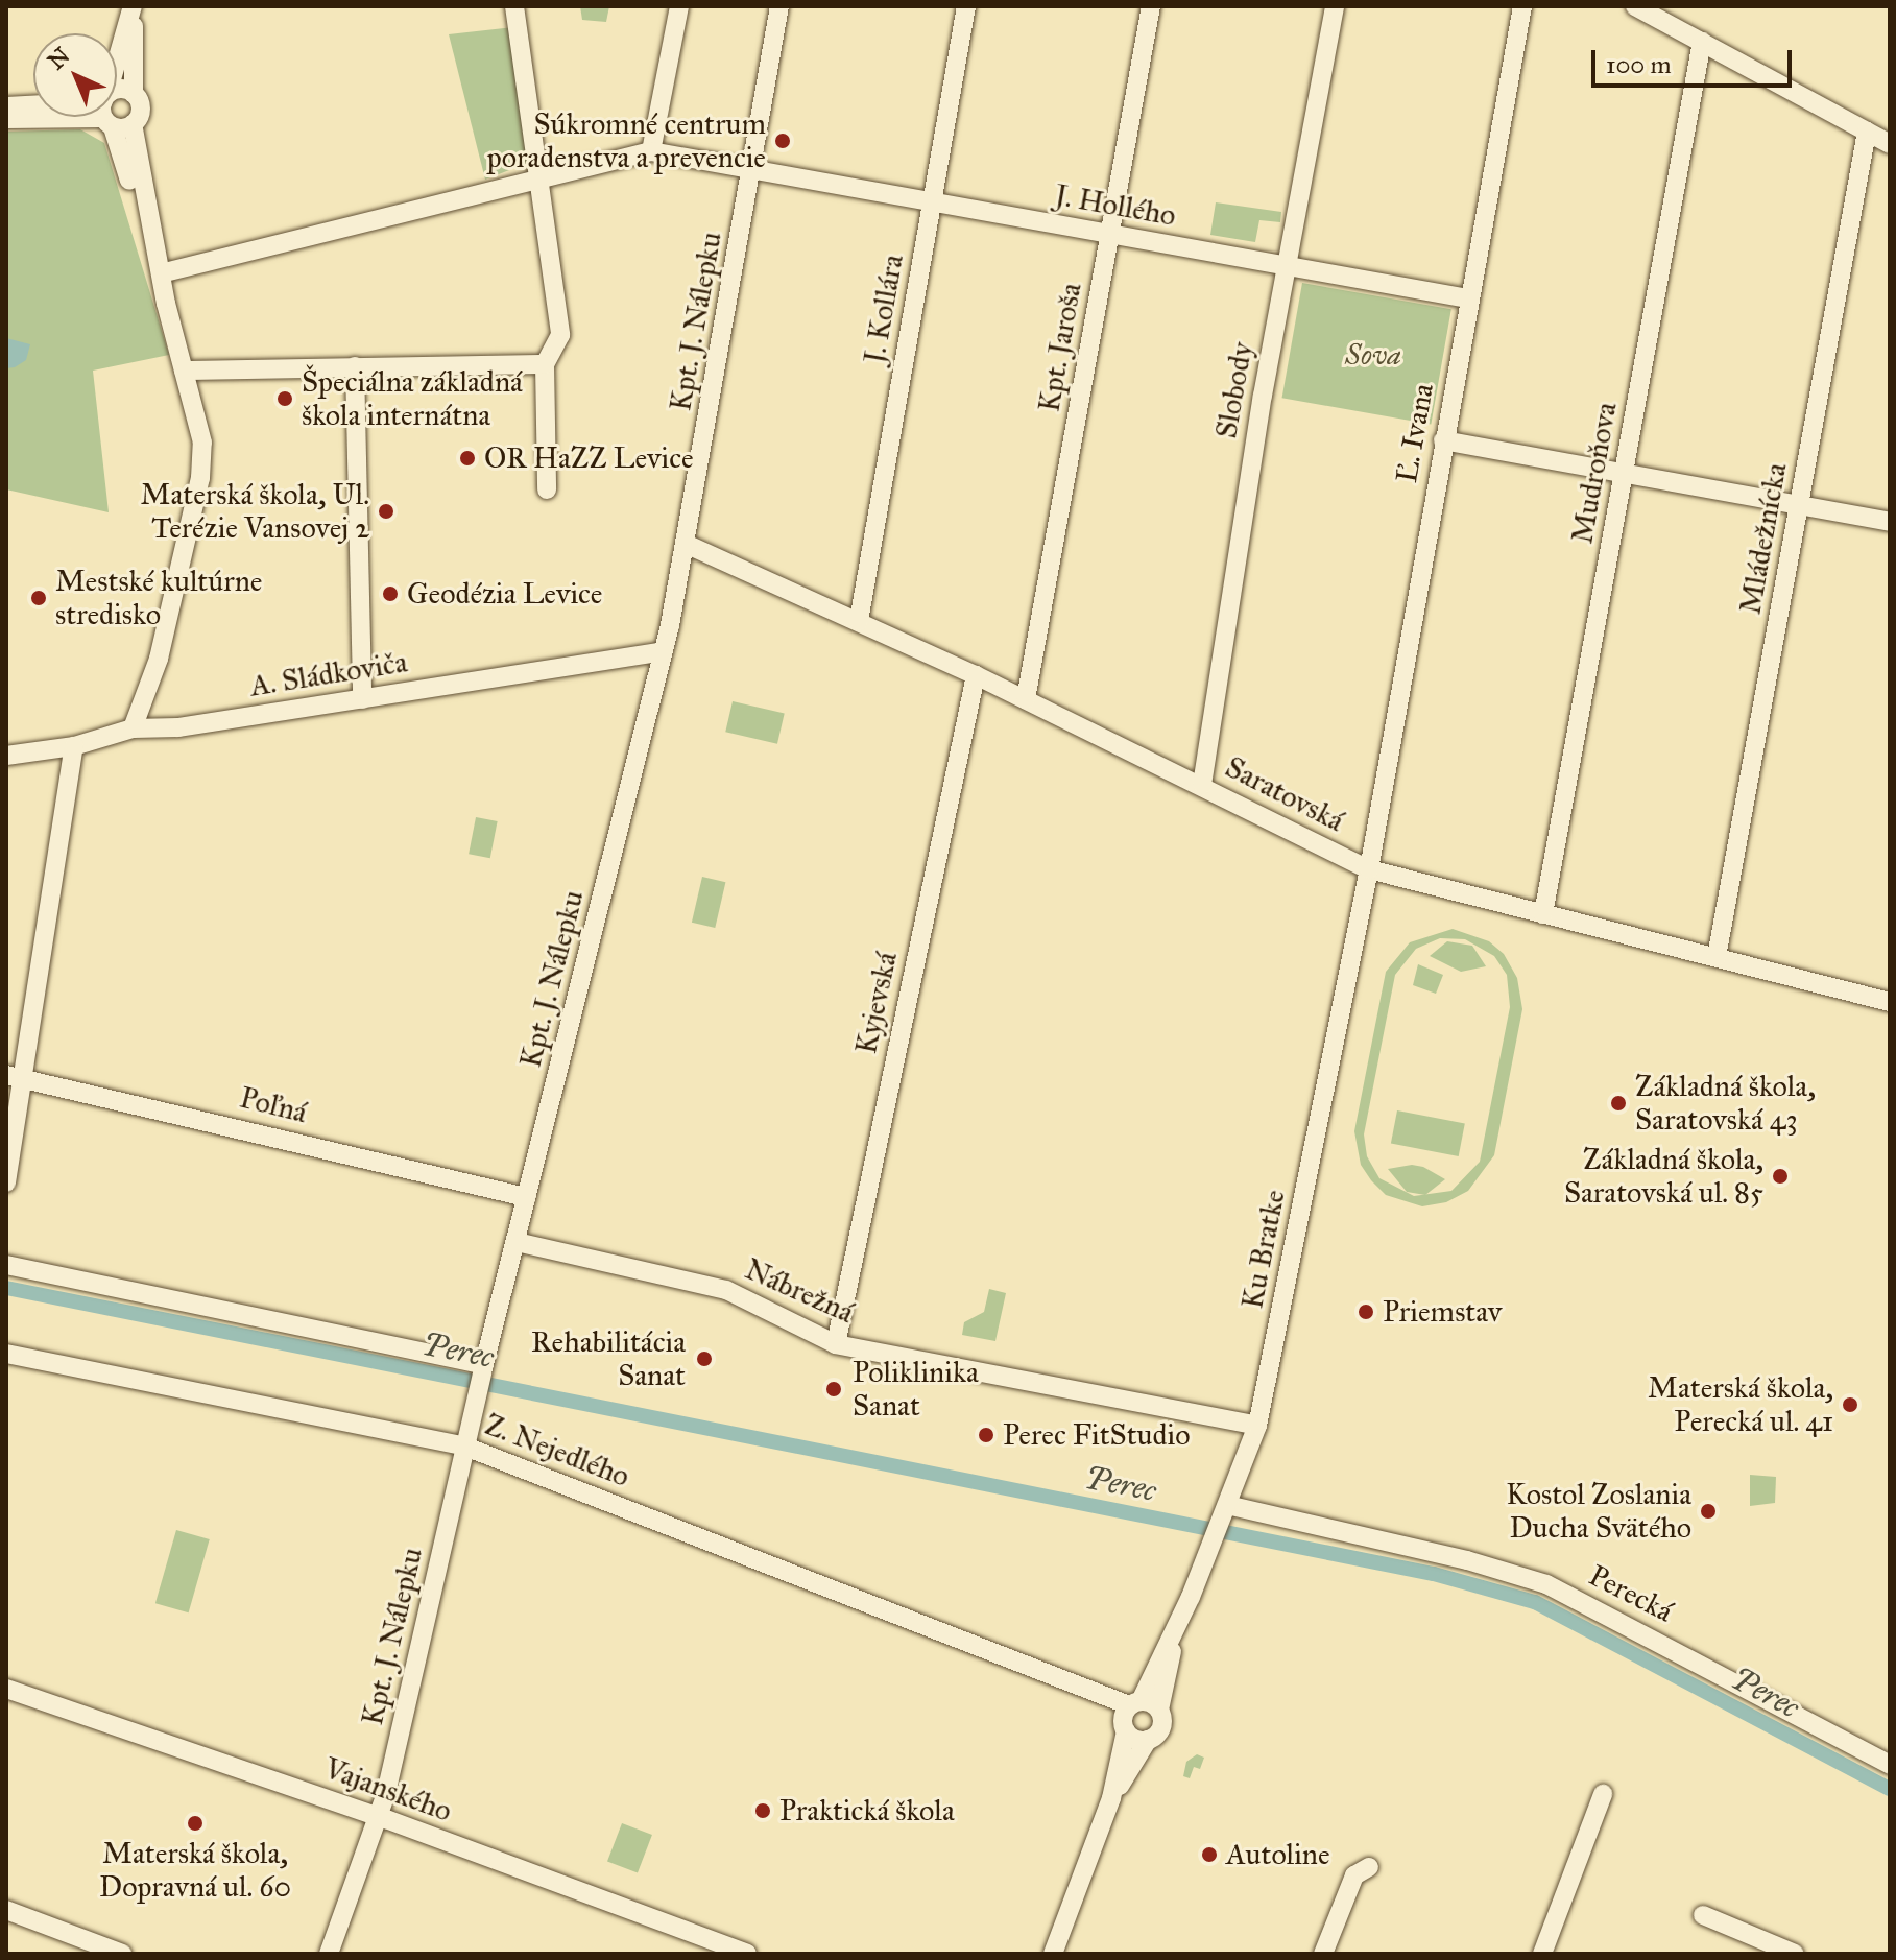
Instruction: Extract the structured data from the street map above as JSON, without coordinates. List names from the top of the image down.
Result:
{
  "streets": {
    "street": [
      "J. Hollého",
      "J. Kollára",
      "Kpt. J. Nálepku",
      "Kpt. Jaroša",
      "Slobody",
      "Ľ. Ivana",
      "Mudroňova",
      "Mládežnícka",
      "A. Sládkoviča",
      "Saratovská",
      "Kyjevská",
      "Poľná",
      "Ku Bratke",
      "Nábrežná",
      "Z. Nejedlého",
      "Perecká",
      "Vajanského"
    ]
  },
  "crossings": [
    ["J. Hollého", "J. Kollára"],
    ["J. Hollého", "Kpt. J. Nálepku"],
    ["J. Hollého", "Kpt. Jaroša"],
    ["J. Hollého", "Slobody"],
    ["J. Hollého", "Ľ. Ivana"],
    ["J. Kollára", "Saratovská"],
    ["Kpt. J. Nálepku", "A. Sládkoviča"],
    ["Kpt. J. Nálepku", "Saratovská"],
    ["Kpt. J. Nálepku", "Poľná"],
    ["Kpt. J. Nálepku", "Nábrežná"],
    ["Kpt. J. Nálepku", "Z. Nejedlého"],
    ["Kpt. J. Nálepku", "Vajanského"],
    ["Kpt. Jaroša", "Saratovská"],
    ["Slobody", "Saratovská"],
    ["Ľ. Ivana", "Saratovská"],
    ["Ľ. Ivana", "Ku Bratke"],
    ["Mudroňova", "Saratovská"],
    ["Mládežnícka", "Saratovská"],
    ["Saratovská", "Kyjevská"],
    ["Saratovská", "Ku Bratke"],
    ["Kyjevská", "Nábrežná"],
    ["Ku Bratke", "Nábrežná"],
    ["Ku Bratke", "Z. Nejedlého"],
    ["Ku Bratke", "Perecká"]
  ],
  "water": ["Perec"],
  "parks": ["Sova"],
  "places": [
    "Súkromné centrum poradenstva a prevencie",
    "Špeciálna základná škola internátna",
    "OR HaZZ Levice",
    "Materská škola, Ul. Terézie Vansovej 2",
    "Geodézia Levice",
    "Mestské kultúrne stredisko",
    "Základná škola, Saratovská 43",
    "Základná škola, Saratovská ul. 85",
    "Priemstav",
    "Rehabilitácia Sanat",
    "Poliklinika Sanat",
    "Materská škola, Perecká ul. 41",
    "Perec FitStudio",
    "Kostol Zoslania Ducha Svätého",
    "Praktická škola",
    "Materská škola, Dopravná ul. 60",
    "Autoline"
  ],
  "scale_bar": "100 m",
  "north": "top left"
}
